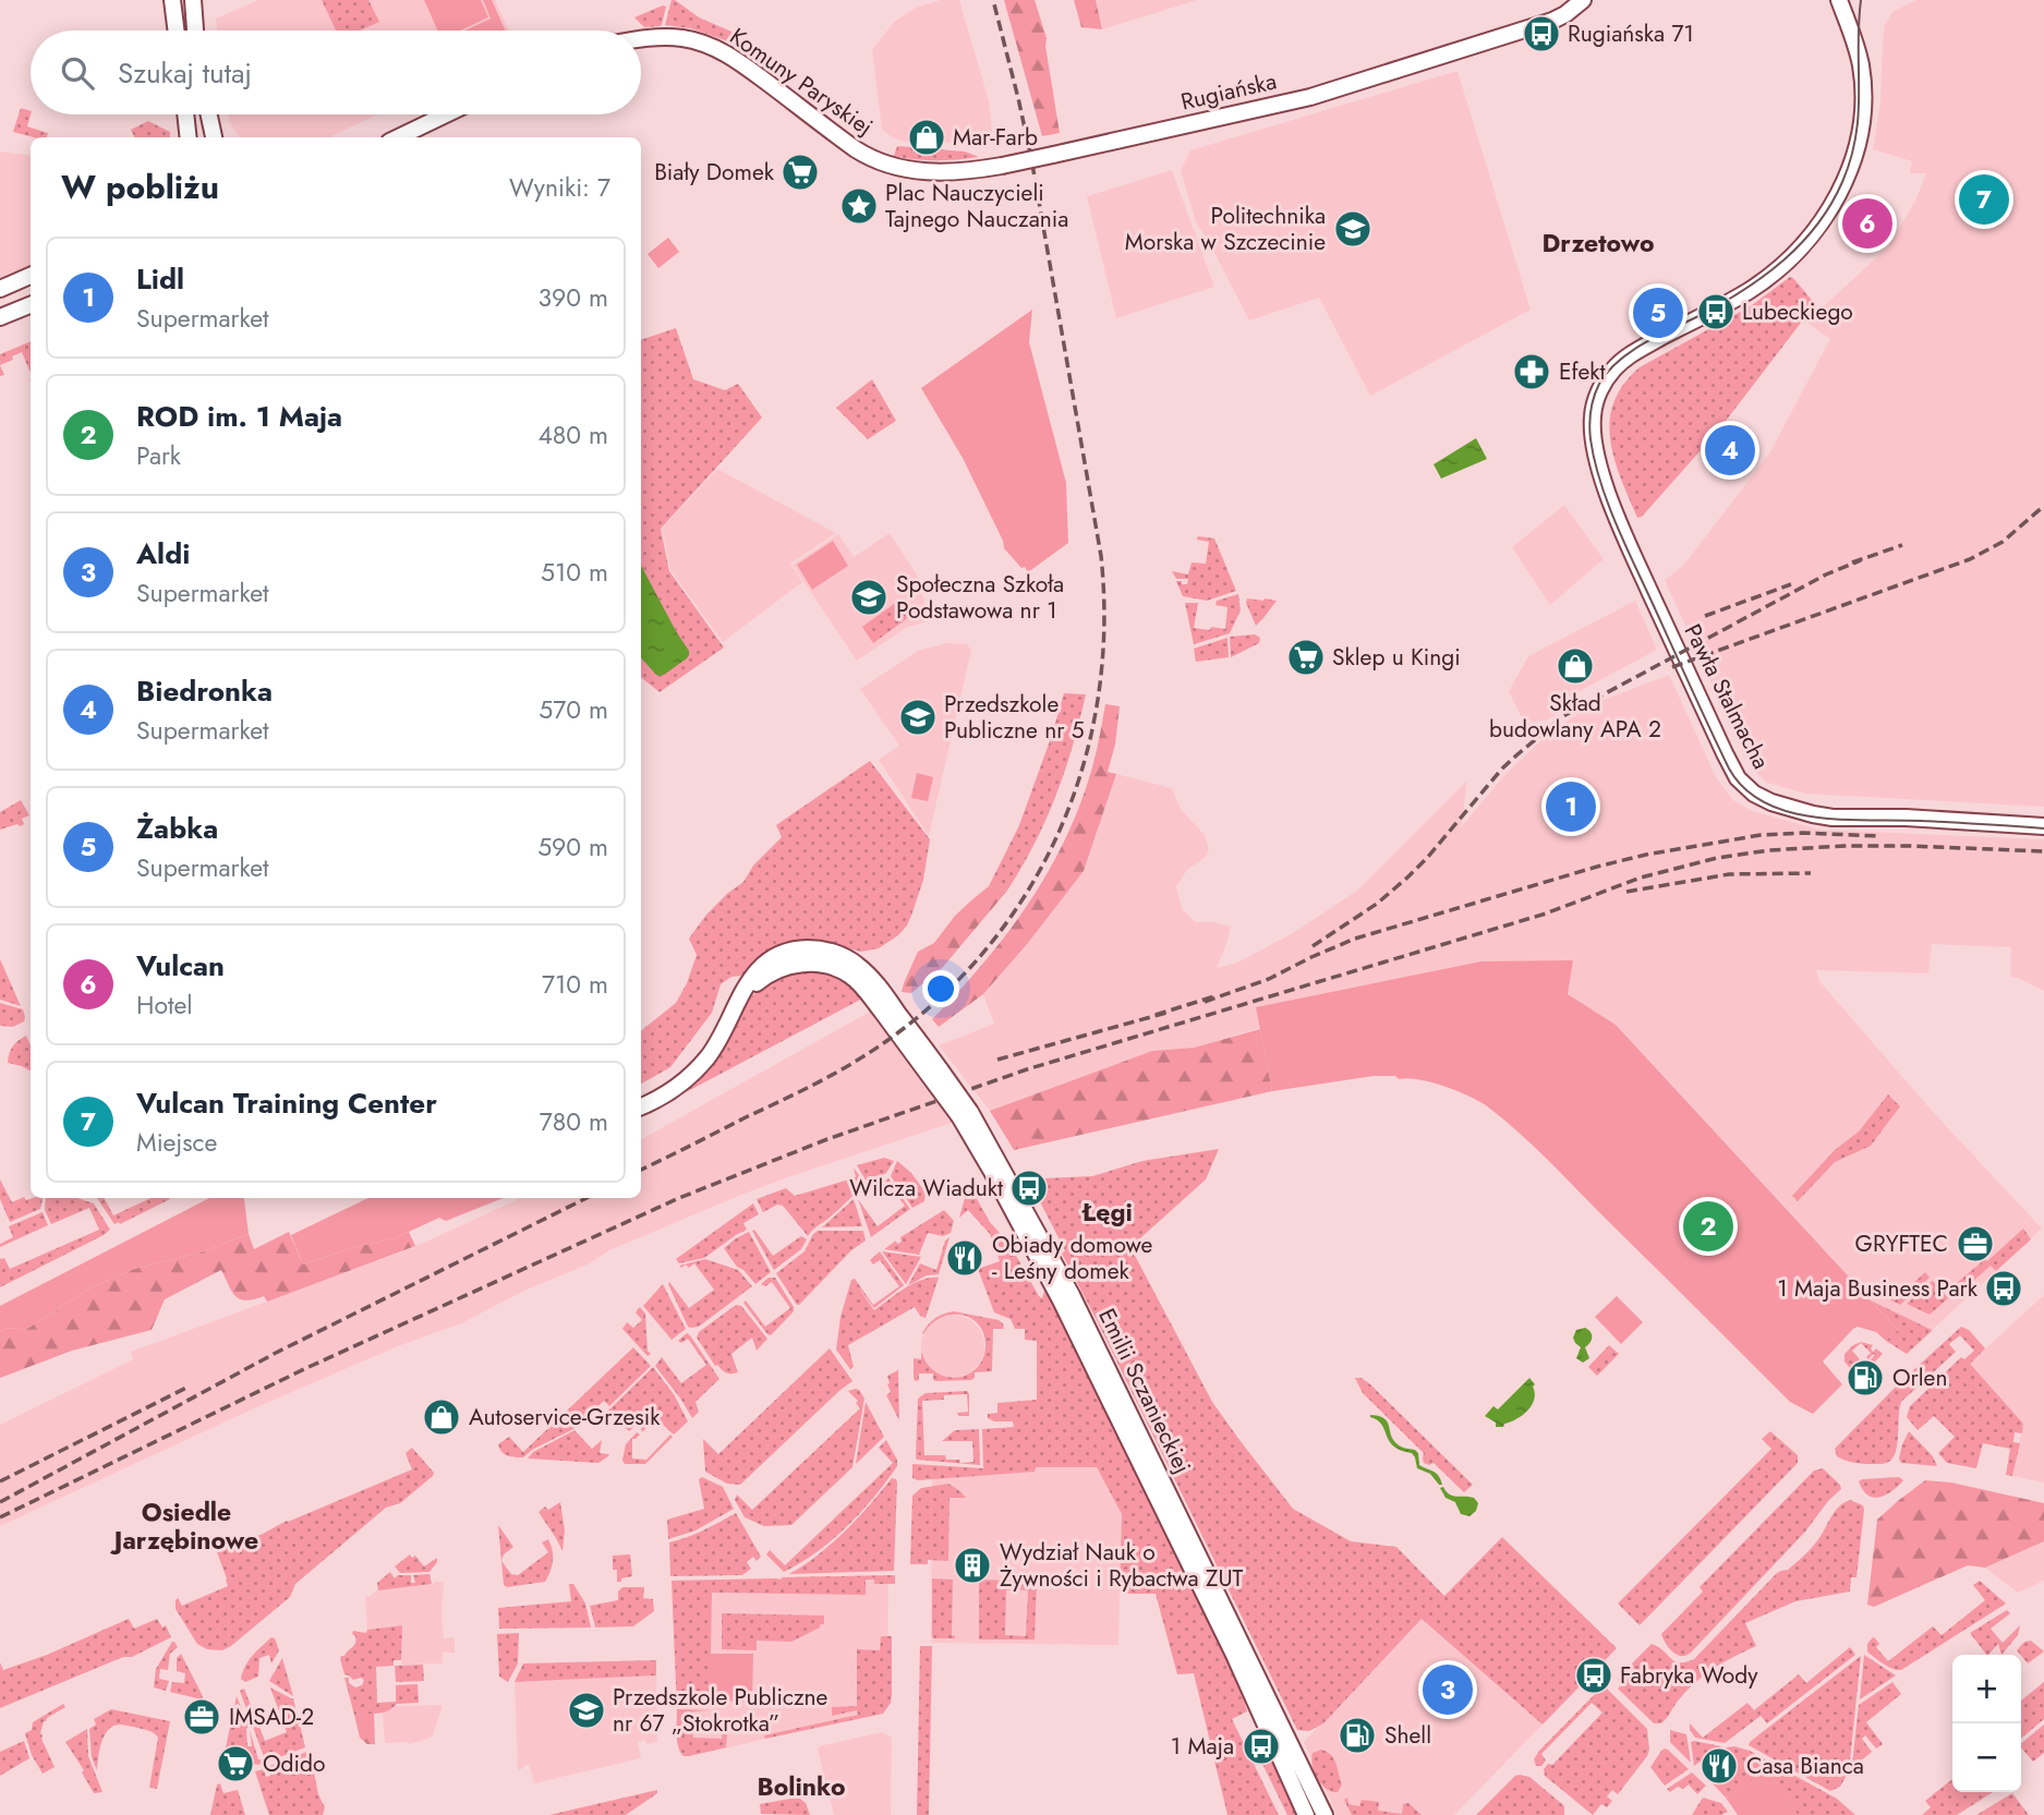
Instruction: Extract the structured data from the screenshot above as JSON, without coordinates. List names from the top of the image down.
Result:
{
  "streets": {
    "street": [
      "Komuny Paryskiej",
      "Rugiańska",
      "Pawła Stalmacha",
      "Emilii Sczanieckiej"
    ]
  },
  "crossings": [
    ["Komuny Paryskiej", "Rugiańska"]
  ],
  "districts": [
    "Drzetowo",
    "Łęgi",
    "Osiedle Jarzębinowe",
    "Bolinko"
  ],
  "places": {
    "bus stop": [
      "Rugiańska 71",
      "Lubeckiego",
      "Wilcza Wiadukt",
      "1 Maja Business Park",
      "Fabryka Wody",
      "1 Maja"
    ],
    "shop": ["Mar-Farb", "Skład budowlany APA 2", "Autoservice-Grzesik"],
    "supermarket": ["Biały Domek", "Sklep u Kingi", "Odido"],
    "place": ["Plac Nauczycieli Tajnego Nauczania"],
    "school or university": [
      "Politechnika Morska w Szczecinie",
      "Społeczna Szkoła Podstawowa nr 1",
      "Przedszkole Publiczne nr 5",
      "Przedszkole Publiczne nr 67 „Stokrotka”"
    ],
    "pharmacy": ["Efekt"],
    "office": ["GRYFTEC", "IMSAD-2"],
    "restaurant": ["Obiady domowe - Leśny domek", "Casa Bianca"],
    "fuel station": ["Orlen", "Shell"],
    "building": ["Wydział Nauk o Żywności i Rybactwa ZUT"]
  },
  "page": {
    "search": "Szukaj tutaj",
    "heading": ["W pobliżu", "Wyniki: 7"],
    "pins": [
      "7",
      "6",
      "5",
      "4",
      "1",
      "2",
      "3"
    ],
    "list": [
      {
        "mark": "1",
        "name": "Lidl",
        "note": "Supermarket",
        "value": "390 m"
      },
      {
        "mark": "2",
        "name": "ROD im. 1 Maja",
        "note": "Park",
        "value": "480 m"
      },
      {
        "mark": "3",
        "name": "Aldi",
        "note": "Supermarket",
        "value": "510 m"
      },
      {
        "mark": "4",
        "name": "Biedronka",
        "note": "Supermarket",
        "value": "570 m"
      },
      {
        "mark": "5",
        "name": "Żabka",
        "note": "Supermarket",
        "value": "590 m"
      },
      {
        "mark": "6",
        "name": "Vulcan",
        "note": "Hotel",
        "value": "710 m"
      },
      {
        "mark": "7",
        "name": "Vulcan Training Center",
        "note": "Miejsce",
        "value": "780 m"
      }
    ],
    "map_buttons": ["+", "−"]
  }
}
